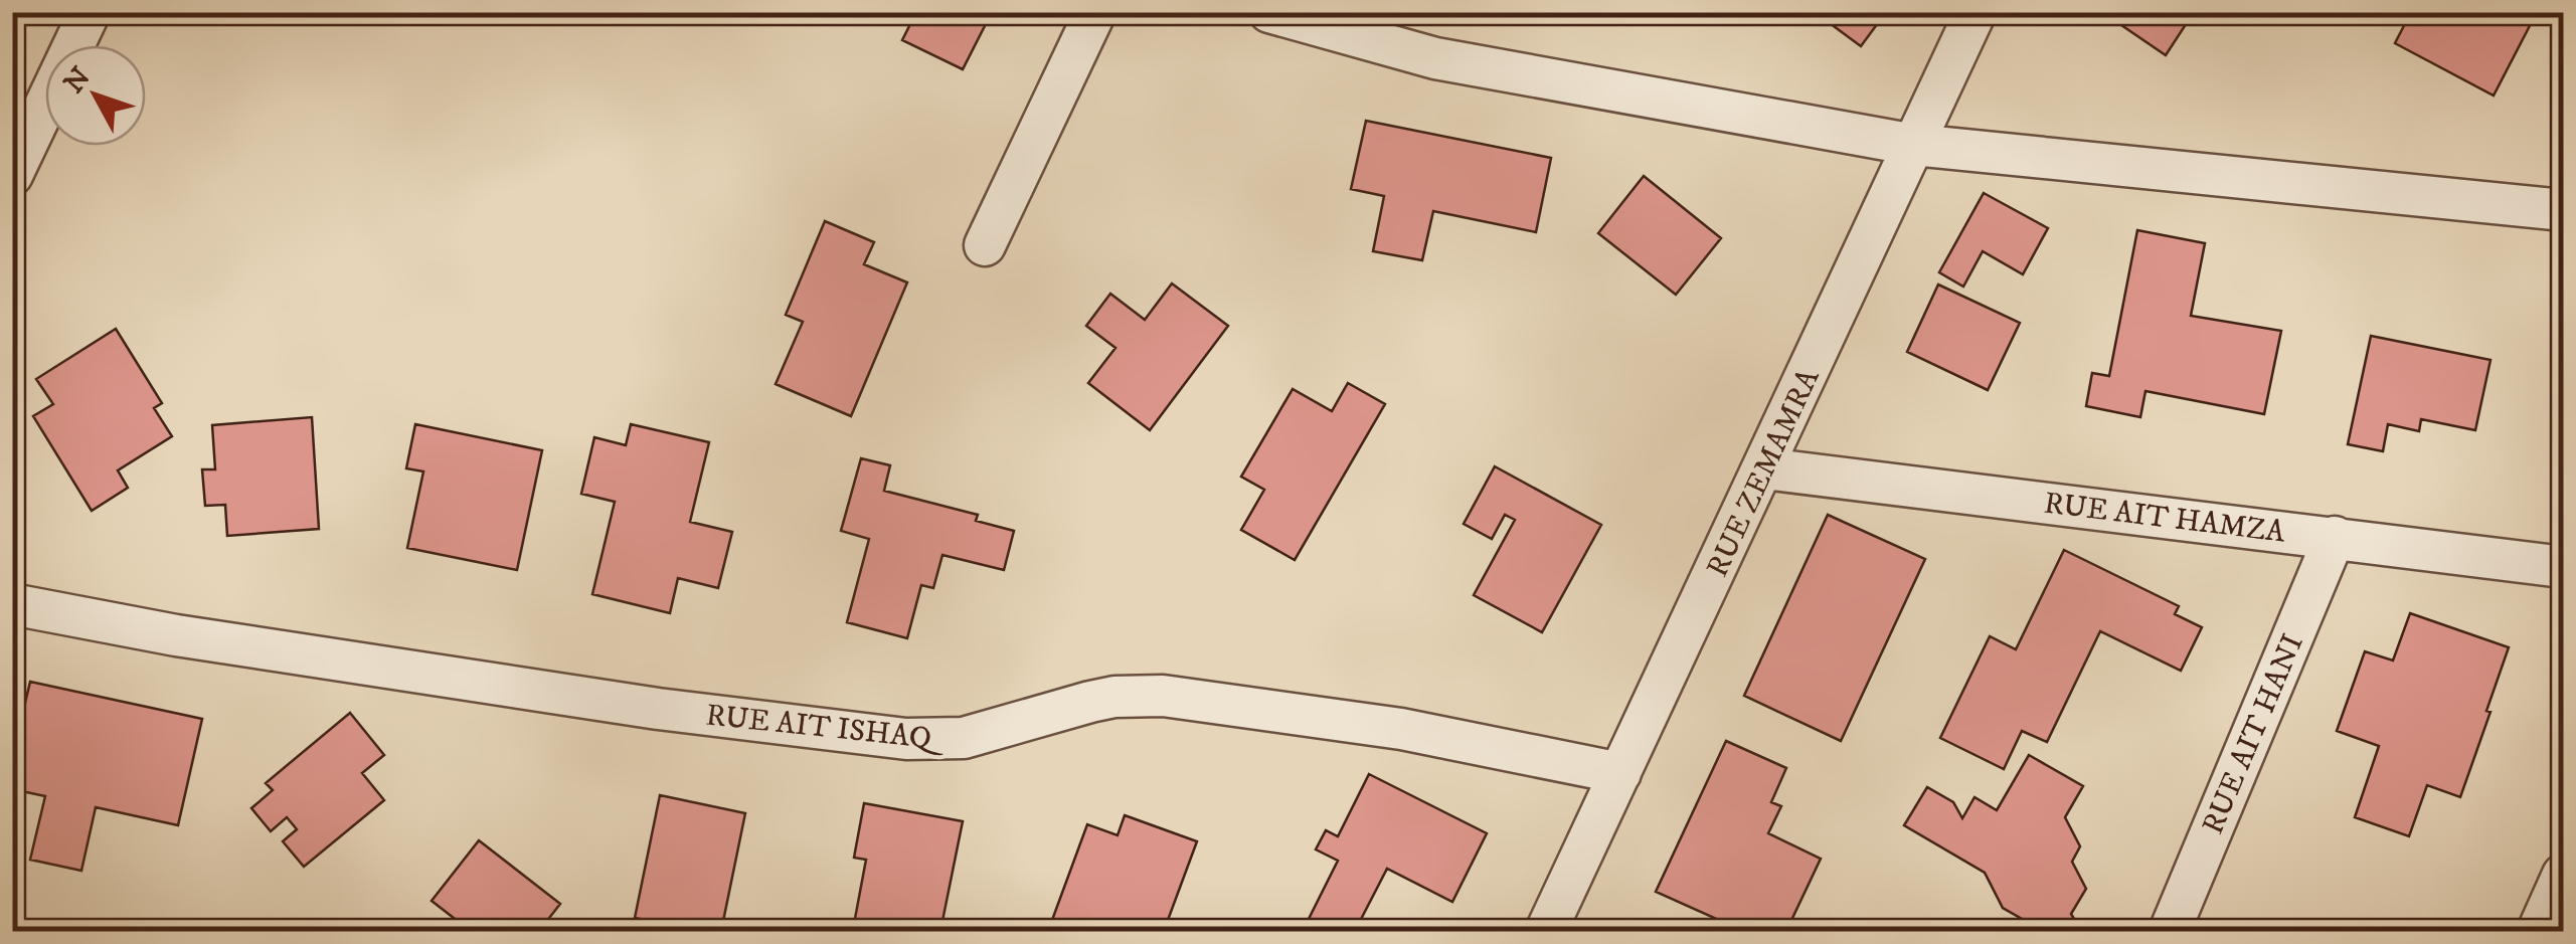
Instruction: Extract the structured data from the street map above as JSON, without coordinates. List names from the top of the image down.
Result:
{
  "streets": {
    "street": [
      "RUE ZEMAMRA",
      "RUE AIT HAMZA",
      "RUE AIT ISHAQ",
      "RUE AIT HANI"
    ]
  },
  "crossings": [
    ["RUE ZEMAMRA", "RUE AIT HAMZA"],
    ["RUE ZEMAMRA", "RUE AIT ISHAQ"],
    ["RUE AIT HAMZA", "RUE AIT HANI"]
  ],
  "north": "top left"
}
